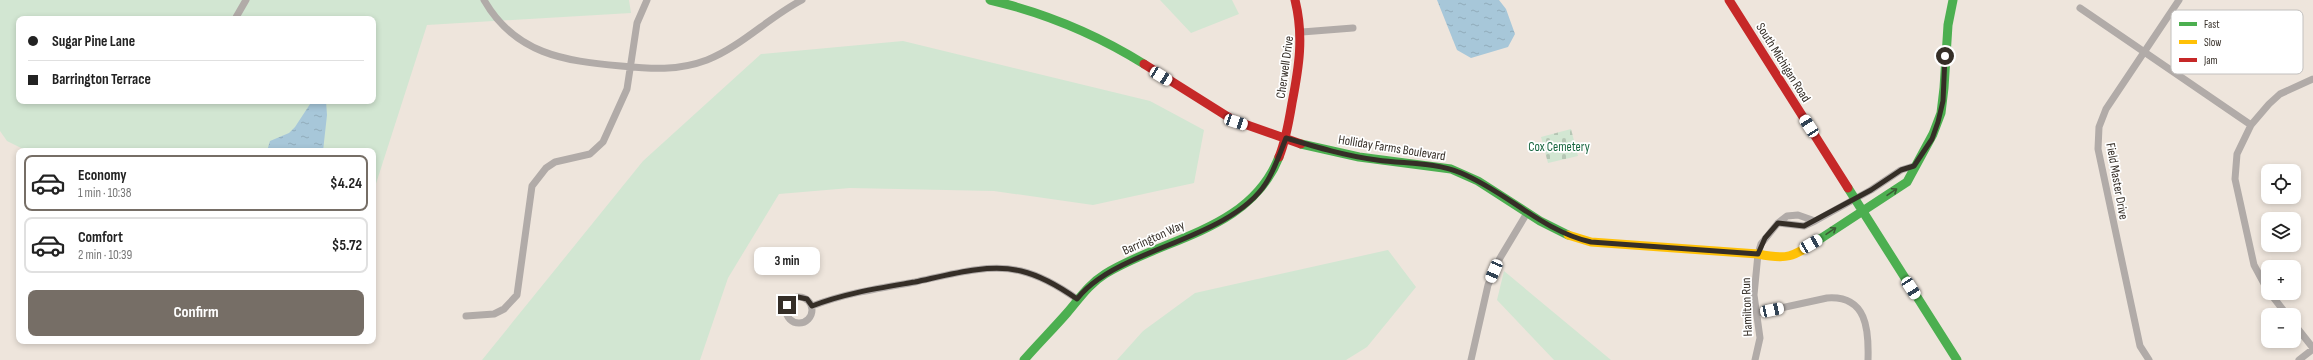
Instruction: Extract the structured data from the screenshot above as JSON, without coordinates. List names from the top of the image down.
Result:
{
  "streets": {
    "street": [
      "South Michigan Road",
      "Cherwell Drive",
      "Holliday Farms Boulevard",
      "Field Master Drive",
      "Barrington Way",
      "Hamilton Run"
    ]
  },
  "crossings": [
    ["South Michigan Road", "Holliday Farms Boulevard"],
    ["Cherwell Drive", "Holliday Farms Boulevard"],
    ["Cherwell Drive", "Barrington Way"],
    ["Holliday Farms Boulevard", "Barrington Way"],
    ["Holliday Farms Boulevard", "Hamilton Run"]
  ],
  "parks": ["Cox Cemetery"],
  "legend": ["Fast", "Slow", "Jam"],
  "page": {
    "banner": ["Sugar Pine Lane", "Barrington Terrace"],
    "list": [
      {
        "name": "Economy",
        "note": "1 min · 10:38",
        "value": "$4.24"
      },
      {
        "name": "Comfort",
        "note": "2 min · 10:39",
        "value": "$5.72"
      }
    ],
    "map_buttons": ["+", "−"],
    "bubble": "3 min",
    "buttons": "Confirm"
  }
}
